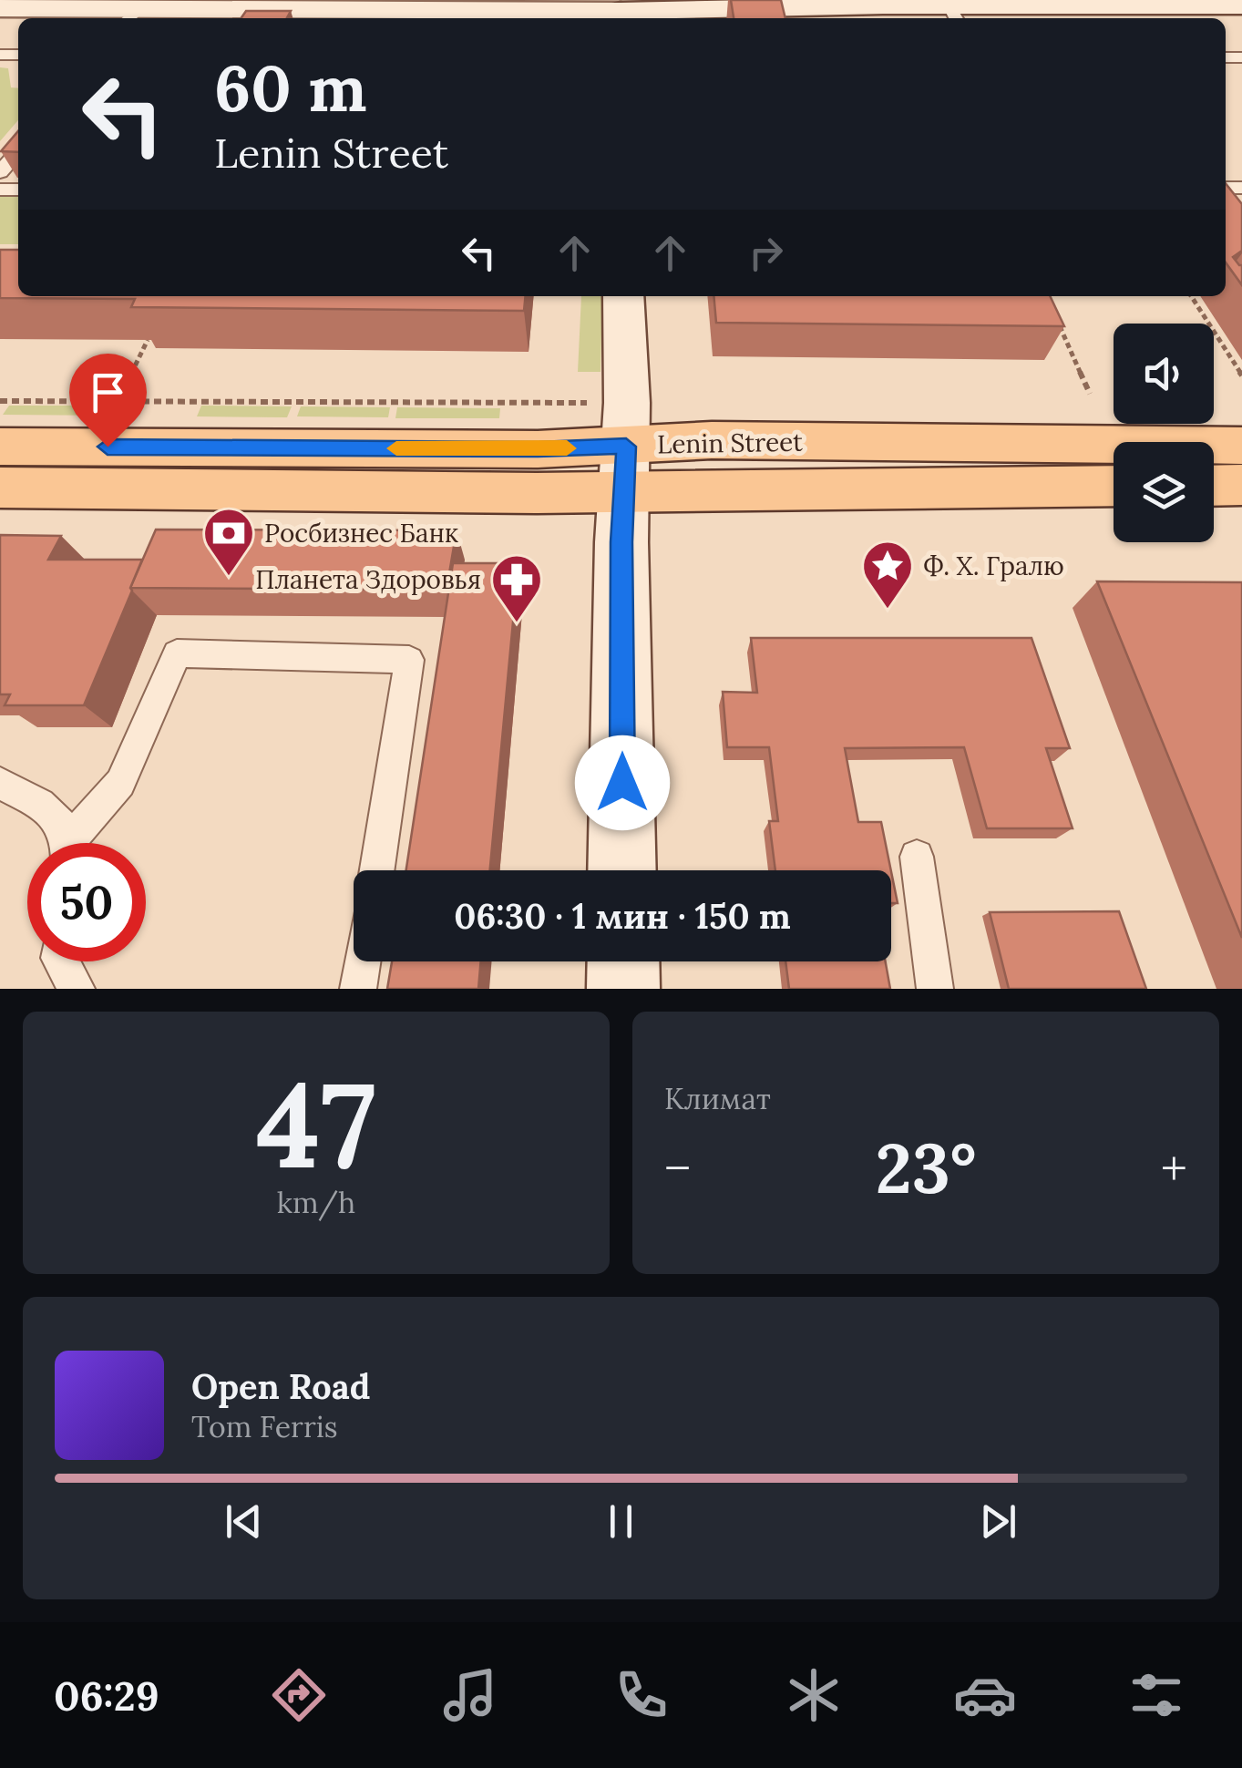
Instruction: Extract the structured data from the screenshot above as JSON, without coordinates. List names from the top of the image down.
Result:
{
  "streets": {
    "main road": ["Lenin Street"]
  },
  "places": {
    "bank": ["Росбизнес Банк"],
    "place": ["Ф. Х. Гралю"],
    "pharmacy": ["Планета Здоровья"]
  },
  "page": {
    "turn": ["60 m", "Lenin Street"],
    "limit": "50",
    "trip": "06:30 · 1 мин · 150 m",
    "tile": [
      ["47", "km/h"],
      "Климат"
    ],
    "heat": ["−", "23°", "+"],
    "song": ["Open Road", "Tom Ferris"],
    "tabs": "06:29"
  }
}
